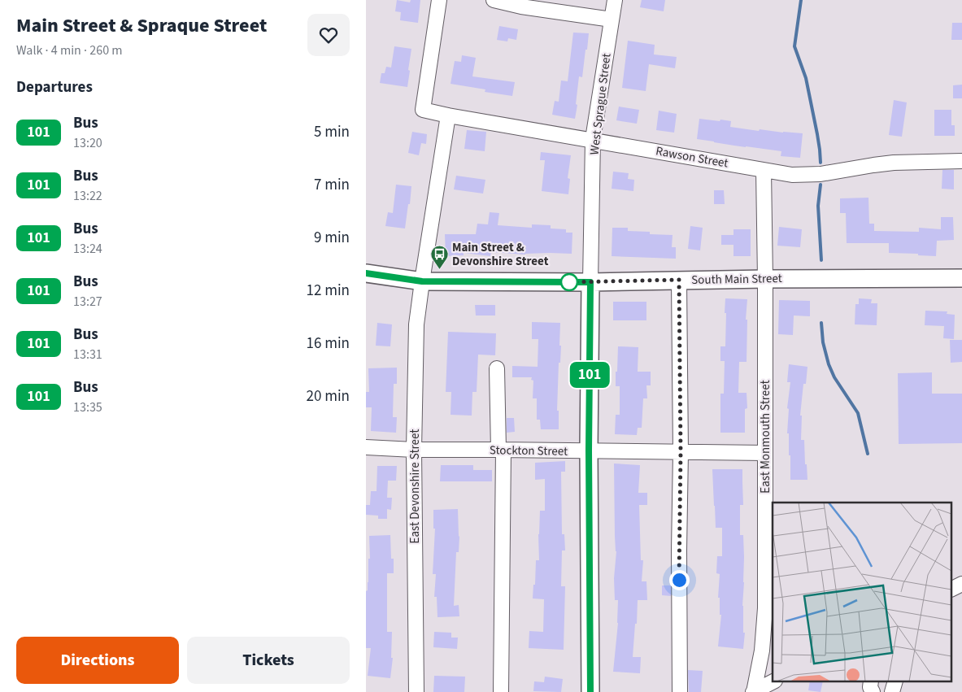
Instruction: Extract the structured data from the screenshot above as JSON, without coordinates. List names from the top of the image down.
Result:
{
  "streets": {
    "main road": ["South Main Street"],
    "street": [
      "West Sprague Street",
      "Rawson Street",
      "East Monmouth Street",
      "Stockton Street",
      "East Devonshire Street"
    ]
  },
  "crossings": [
    ["West Sprague Street", "Rawson Street"],
    ["West Sprague Street", "South Main Street"],
    ["Rawson Street", "East Monmouth Street"],
    ["Rawson Street", "East Devonshire Street"],
    ["South Main Street", "East Monmouth Street"],
    ["South Main Street", "East Devonshire Street"],
    ["East Monmouth Street", "Stockton Street"],
    ["Stockton Street", "East Devonshire Street"]
  ],
  "places": {
    "bus stop": ["Main Street & Devonshire Street"]
  },
  "lines": ["bus line 101"],
  "page": {
    "heading": [
      ["Main Street & Spraque Street", "Walk · 4 min · 260 m"],
      "Departures"
    ],
    "on_map": "101",
    "list": [
      {
        "mark": "101",
        "name": "Bus",
        "note": "13:20",
        "value": "5 min"
      },
      {
        "mark": "101",
        "name": "Bus",
        "note": "13:22",
        "value": "7 min"
      },
      {
        "mark": "101",
        "name": "Bus",
        "note": "13:24",
        "value": "9 min"
      },
      {
        "mark": "101",
        "name": "Bus",
        "note": "13:27",
        "value": "12 min"
      },
      {
        "mark": "101",
        "name": "Bus",
        "note": "13:31",
        "value": "16 min"
      },
      {
        "mark": "101",
        "name": "Bus",
        "note": "13:35",
        "value": "20 min"
      }
    ],
    "buttons": ["Directions", "Tickets"]
  }
}
